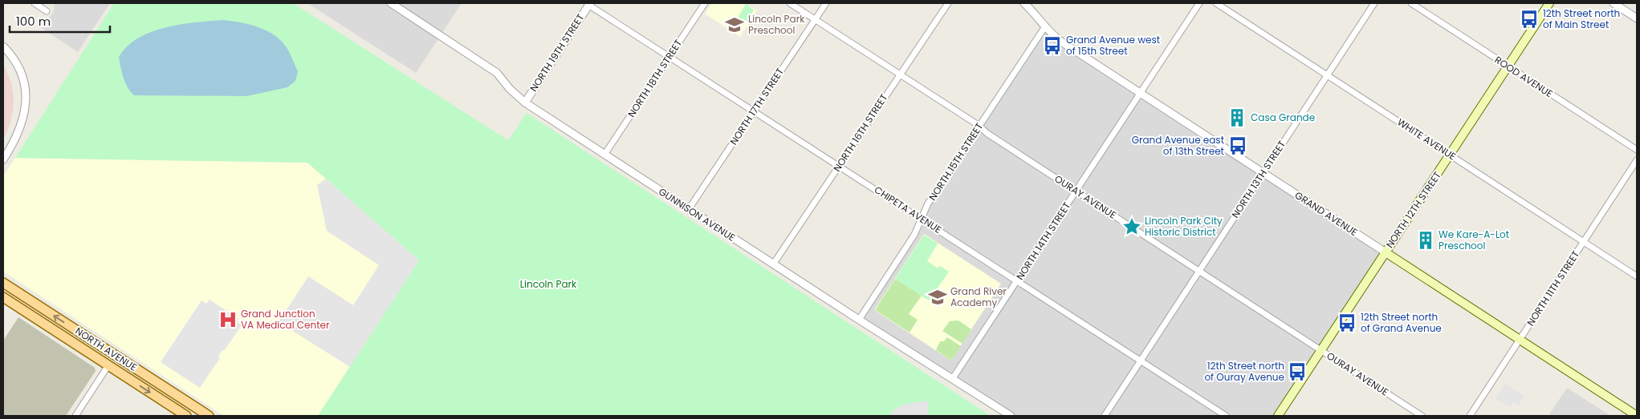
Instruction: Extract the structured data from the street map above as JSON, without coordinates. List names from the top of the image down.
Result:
{
  "streets": {
    "main road": ["NORTH 12TH STREET", "GRAND AVENUE", "NORTH AVENUE"],
    "street": [
      "NORTH 19TH STREET",
      "ROOD AVENUE",
      "NORTH 18TH STREET",
      "NORTH 17TH STREET",
      "NORTH 16TH STREET",
      "WHITE AVENUE",
      "NORTH 15TH STREET",
      "NORTH 13TH STREET",
      "OURAY AVENUE",
      "CHIPETA AVENUE",
      "GUNNISON AVENUE",
      "NORTH 14TH STREET",
      "NORTH 11TH STREET"
    ]
  },
  "crossings": [
    ["NORTH 19TH STREET", "CHIPETA AVENUE"],
    ["NORTH 19TH STREET", "GUNNISON AVENUE"],
    ["ROOD AVENUE", "NORTH 12TH STREET"],
    ["NORTH 18TH STREET", "CHIPETA AVENUE"],
    ["NORTH 18TH STREET", "GUNNISON AVENUE"],
    ["NORTH 17TH STREET", "OURAY AVENUE"],
    ["NORTH 17TH STREET", "CHIPETA AVENUE"],
    ["NORTH 17TH STREET", "GUNNISON AVENUE"],
    ["NORTH 16TH STREET", "OURAY AVENUE"],
    ["NORTH 16TH STREET", "CHIPETA AVENUE"],
    ["NORTH 16TH STREET", "GUNNISON AVENUE"],
    ["WHITE AVENUE", "NORTH 13TH STREET"],
    ["WHITE AVENUE", "NORTH 12TH STREET"],
    ["WHITE AVENUE", "NORTH 11TH STREET"],
    ["NORTH 15TH STREET", "OURAY AVENUE"],
    ["NORTH 15TH STREET", "CHIPETA AVENUE"],
    ["NORTH 15TH STREET", "GRAND AVENUE"],
    ["NORTH 15TH STREET", "GUNNISON AVENUE"],
    ["NORTH 13TH STREET", "OURAY AVENUE"],
    ["NORTH 13TH STREET", "CHIPETA AVENUE"],
    ["NORTH 13TH STREET", "GRAND AVENUE"],
    ["OURAY AVENUE", "NORTH 12TH STREET"],
    ["OURAY AVENUE", "NORTH 14TH STREET"],
    ["CHIPETA AVENUE", "NORTH 14TH STREET"],
    ["NORTH 12TH STREET", "GRAND AVENUE"],
    ["GRAND AVENUE", "NORTH 14TH STREET"],
    ["GRAND AVENUE", "NORTH 11TH STREET"],
    ["GUNNISON AVENUE", "NORTH 14TH STREET"]
  ],
  "parks": ["Lincoln Park"],
  "places": {
    "bus stop": [
      "12th Street north of Main Street",
      "Grand Avenue west of 15th Street",
      "Grand Avenue east of 13th Street",
      "12th Street north of Grand Avenue",
      "12th Street north of Ouray Avenue"
    ],
    "school or university": ["Lincoln Park Preschool", "Grand River Academy"],
    "building": ["Casa Grande", "We Kare-A-Lot Preschool"],
    "place": ["Lincoln Park City Historic District"],
    "hospital": ["Grand Junction VA Medical Center"]
  },
  "scale_bar": "100 m"
}
